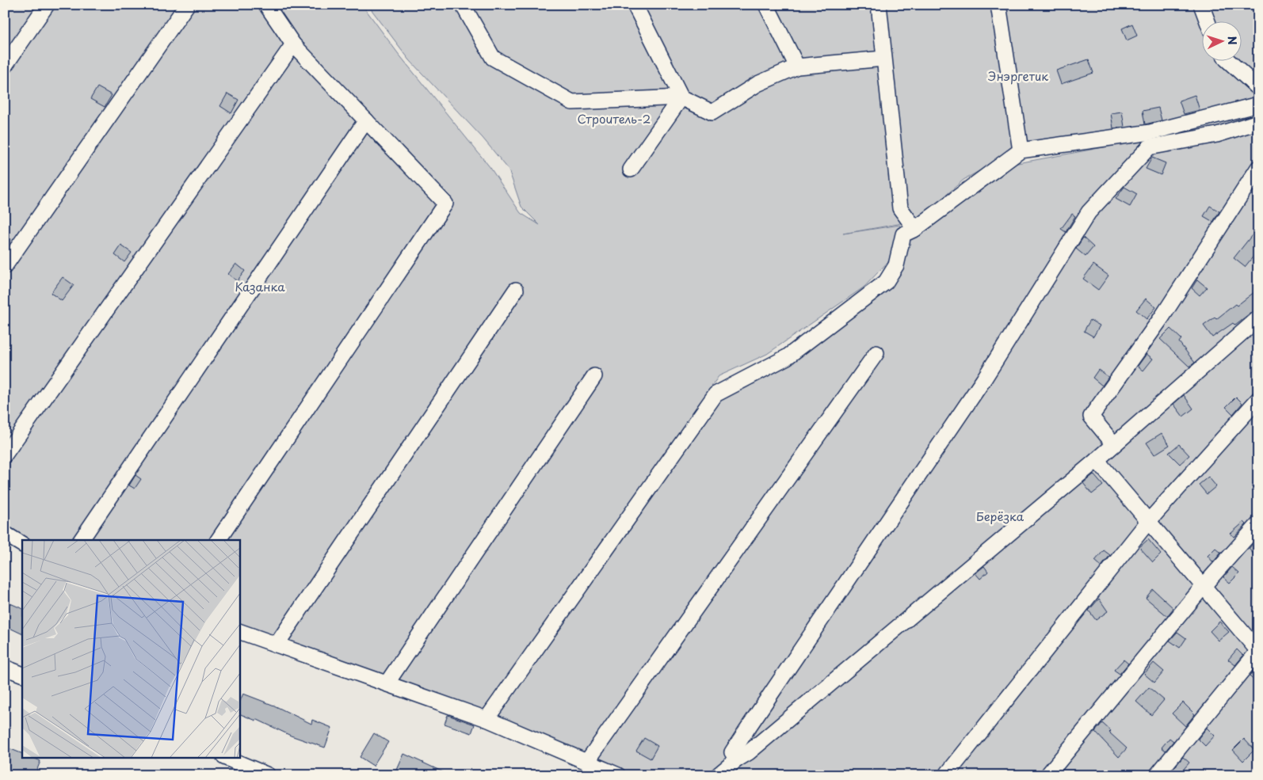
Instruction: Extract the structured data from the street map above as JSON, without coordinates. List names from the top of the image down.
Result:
{
  "parks": [
    "Энэргетик",
    "Строитель-2",
    "Казанка",
    "Берёзка"
  ],
  "north": "right"
}
